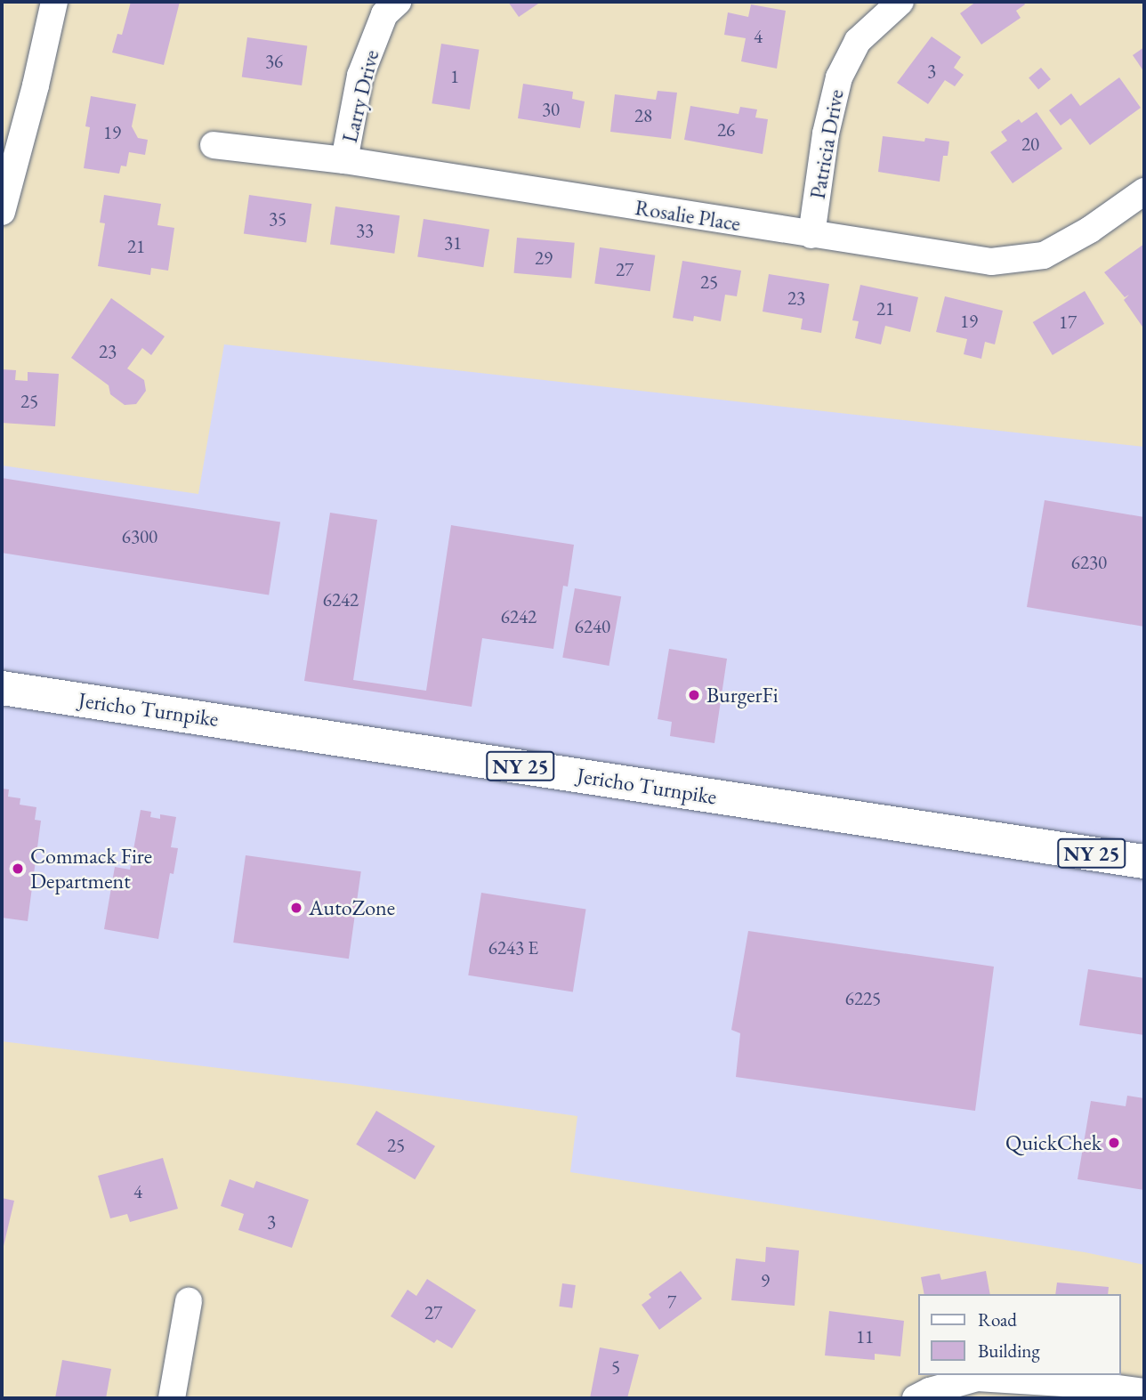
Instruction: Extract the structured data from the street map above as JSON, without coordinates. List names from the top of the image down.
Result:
{
  "streets": {
    "main road": ["Jericho Turnpike", "NY 25"],
    "street": ["Larry Drive", "Patricia Drive", "Rosalie Place"]
  },
  "crossings": [
    ["Larry Drive", "Rosalie Place"],
    ["Patricia Drive", "Rosalie Place"]
  ],
  "places": [
    "BurgerFi",
    "Commack Fire Department",
    "AutoZone",
    "QuickChek"
  ],
  "house_numbers": [
    "4",
    "36",
    "3",
    "1",
    "30",
    "28",
    "26",
    "19",
    "20",
    "35",
    "33",
    "31",
    "21",
    "29",
    "27",
    "25",
    "23",
    "21",
    "19",
    "17",
    "23",
    "25",
    "6300",
    "6230",
    "6242",
    "6242",
    "6240",
    "6243 E",
    "6225",
    "25",
    "4",
    "3",
    "9",
    "7",
    "27",
    "11",
    "5"
  ],
  "legend": ["Road", "Building"]
}
